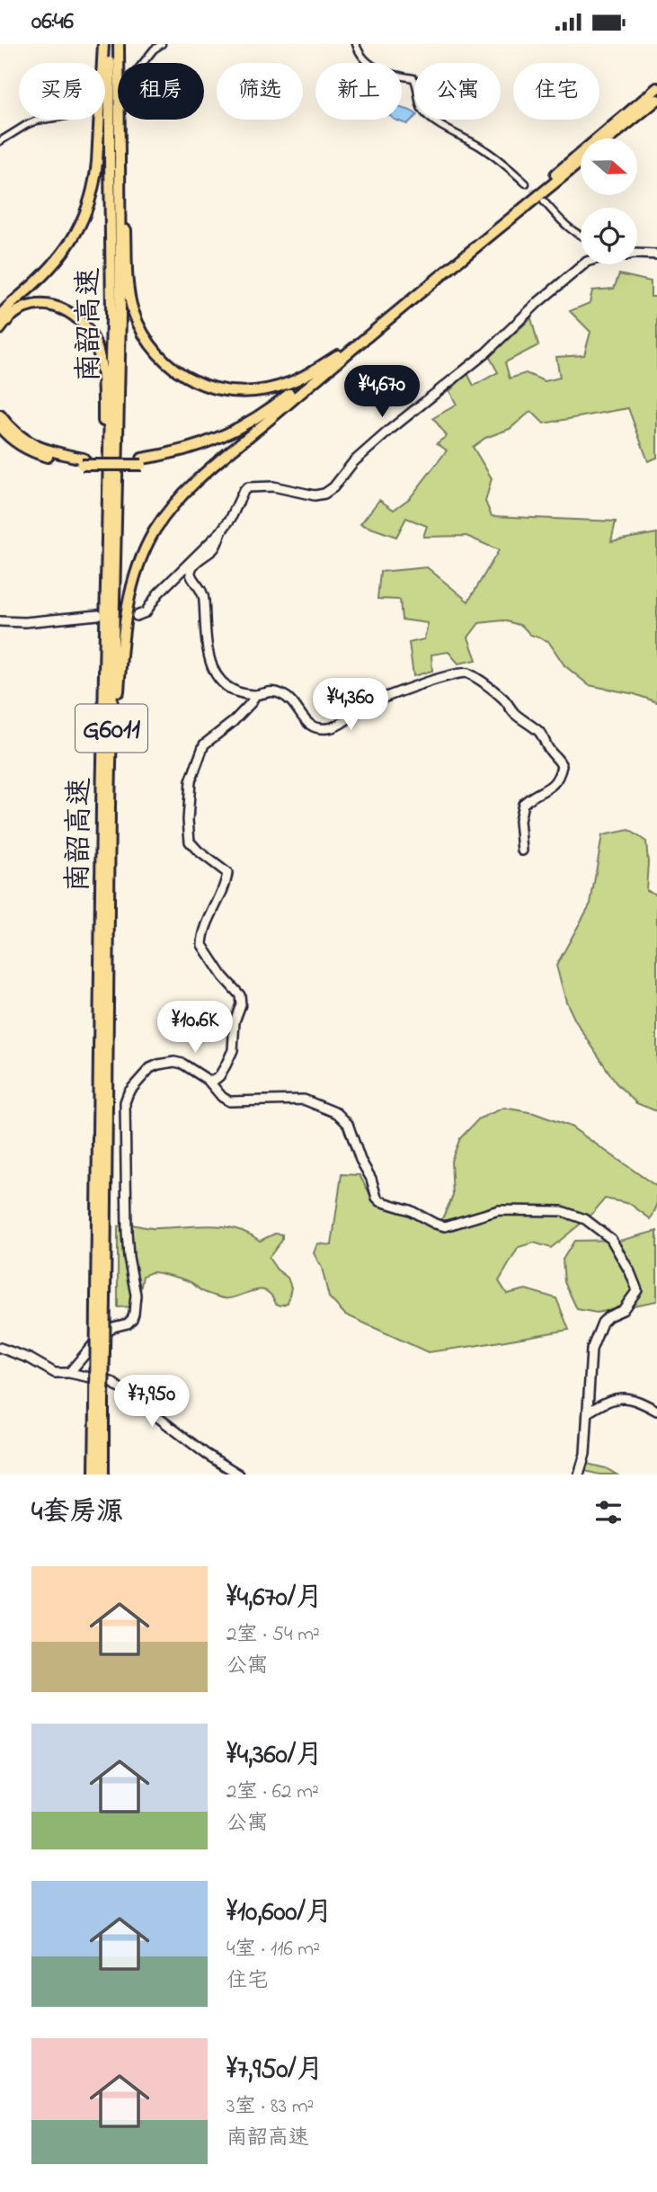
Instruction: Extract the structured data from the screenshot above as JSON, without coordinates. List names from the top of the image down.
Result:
{
  "streets": {
    "highway": ["南韶高速", "G6011"]
  },
  "north": "right",
  "page": {
    "status": "06:46",
    "chip": [
      "买房",
      "租房",
      "筛选",
      "新上",
      "公寓",
      "住宅"
    ],
    "price": [
      "¥4,670",
      "¥4,360",
      "¥10.6K",
      "¥7,950"
    ],
    "heading": "4套房源",
    "list": [
      {
        "name": "¥4,670/月",
        "note": "2室 · 54 m² · 公寓"
      },
      {
        "name": "¥4,360/月",
        "note": "2室 · 62 m² · 公寓"
      },
      {
        "name": "¥10,600/月",
        "note": "4室 · 116 m² · 住宅"
      },
      {
        "name": "¥7,950/月",
        "note": "3室 · 83 m² · 南韶高速"
      }
    ]
  }
}
